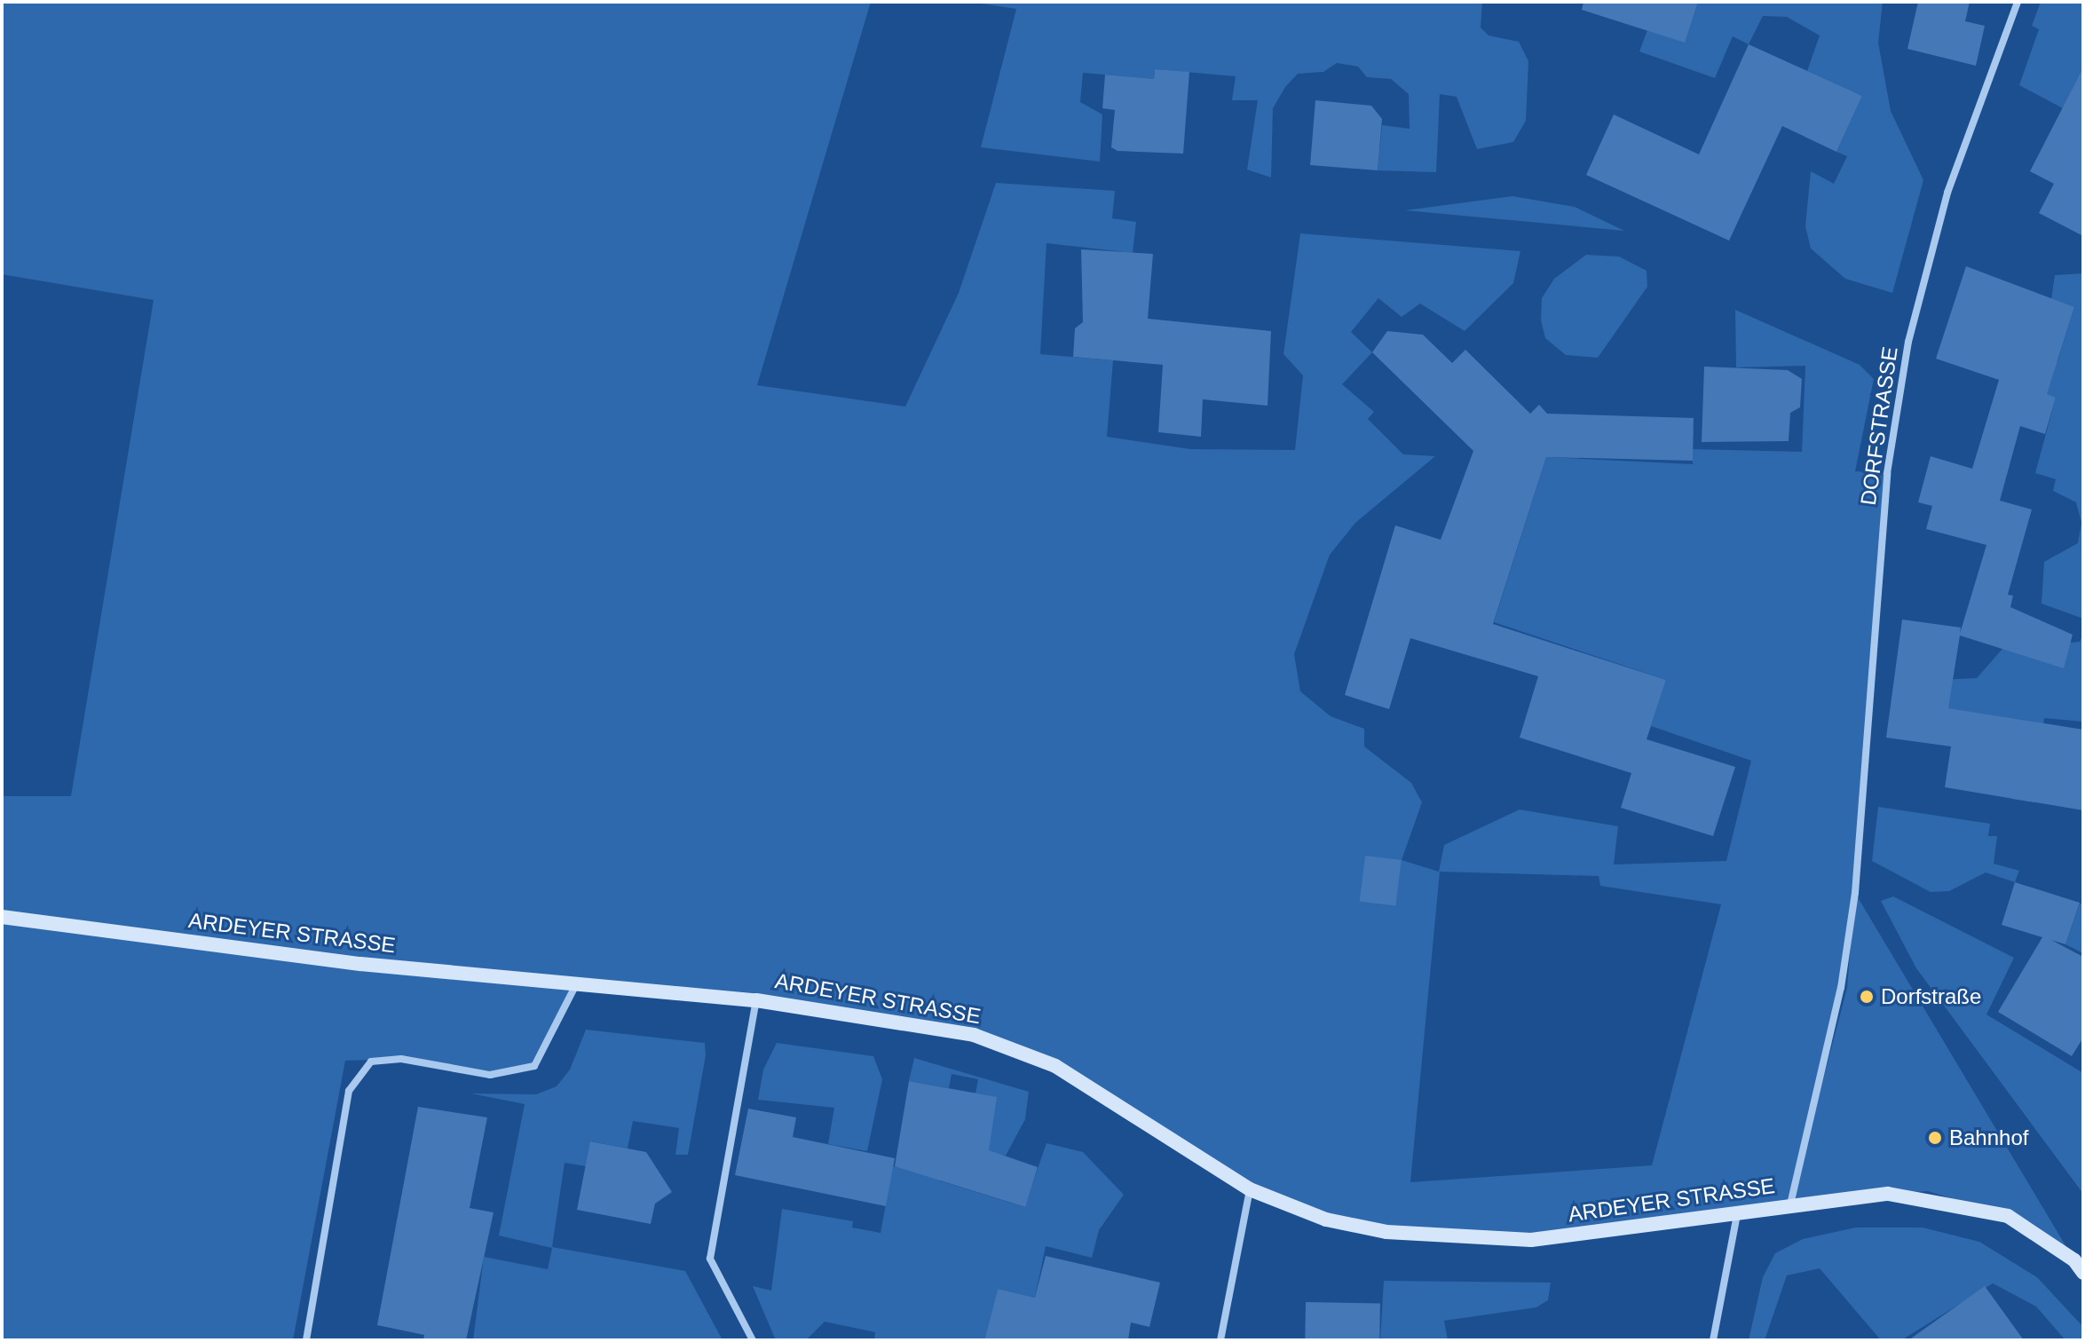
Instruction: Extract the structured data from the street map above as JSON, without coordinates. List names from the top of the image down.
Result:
{
  "streets": {
    "main road": ["ARDEYER STRASSE"],
    "street": ["DORFSTRASSE"]
  },
  "crossings": [
    ["DORFSTRASSE", "ARDEYER STRASSE"]
  ],
  "places": ["Dorfstraße", "Bahnhof"]
}
